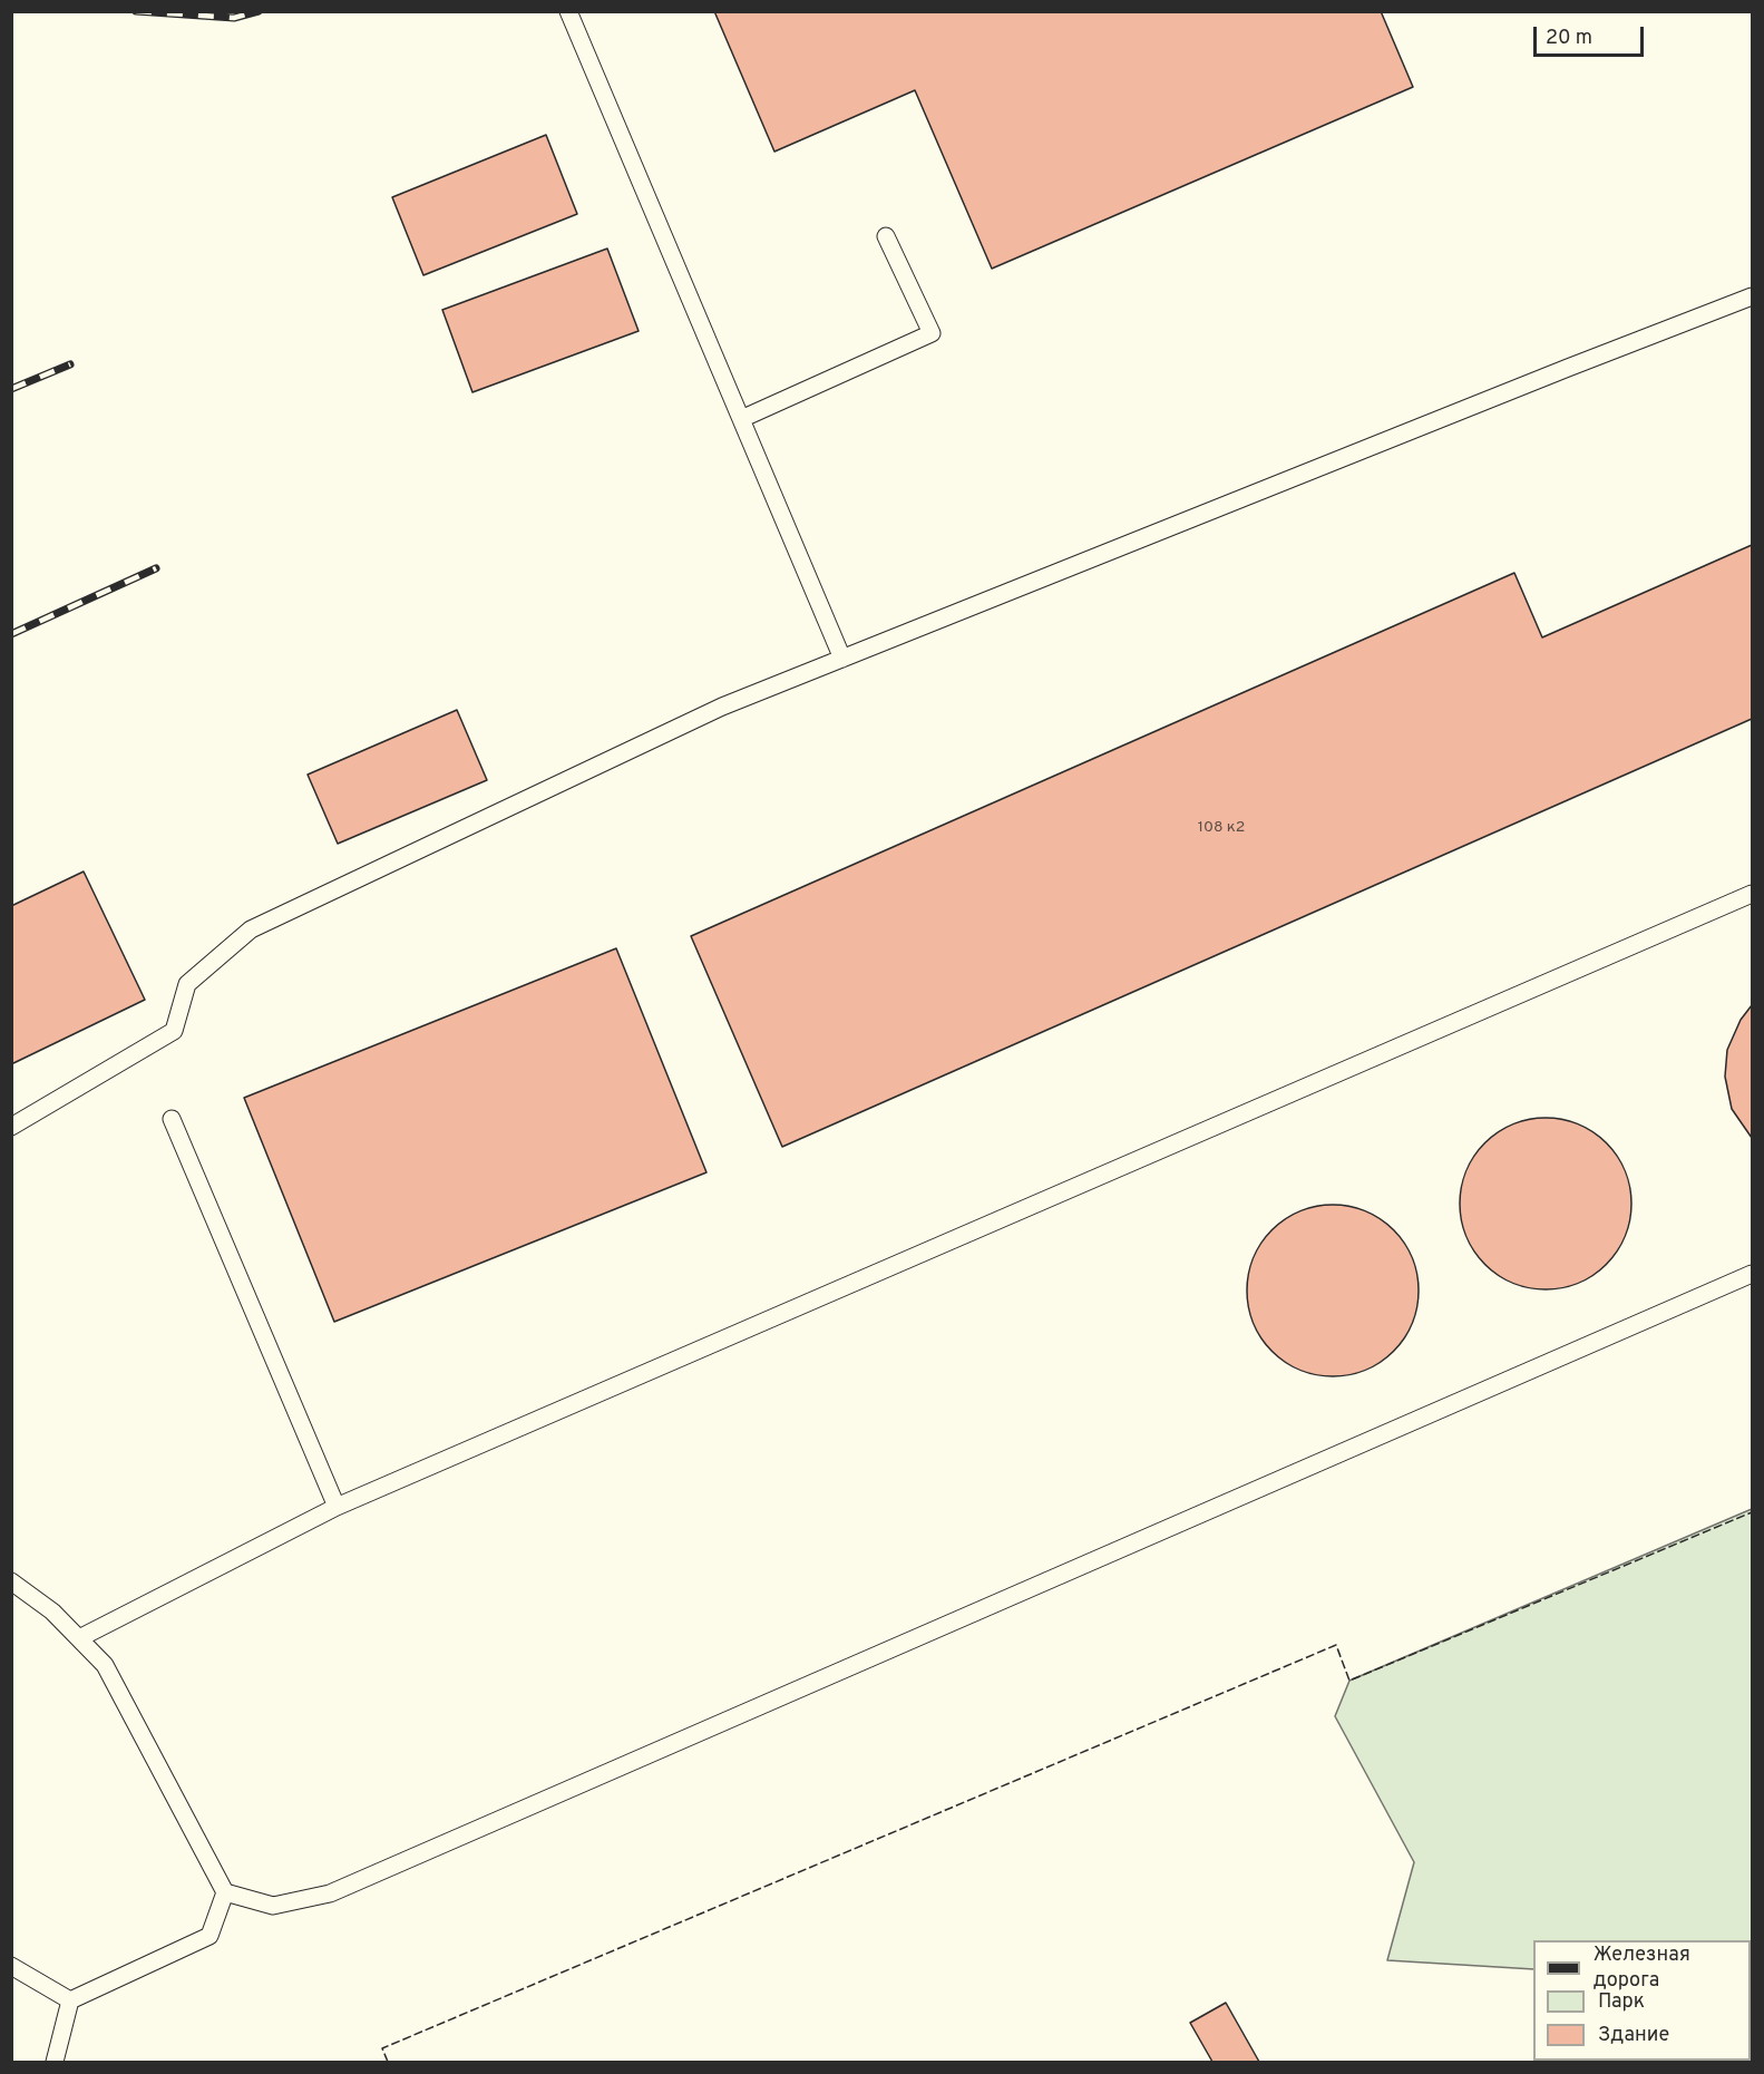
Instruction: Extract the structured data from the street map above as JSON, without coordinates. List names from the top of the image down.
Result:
{
  "house_numbers": ["108 к2"],
  "legend": ["Железная дорога", "Парк", "Здание"],
  "scale_bar": "20 m"
}
